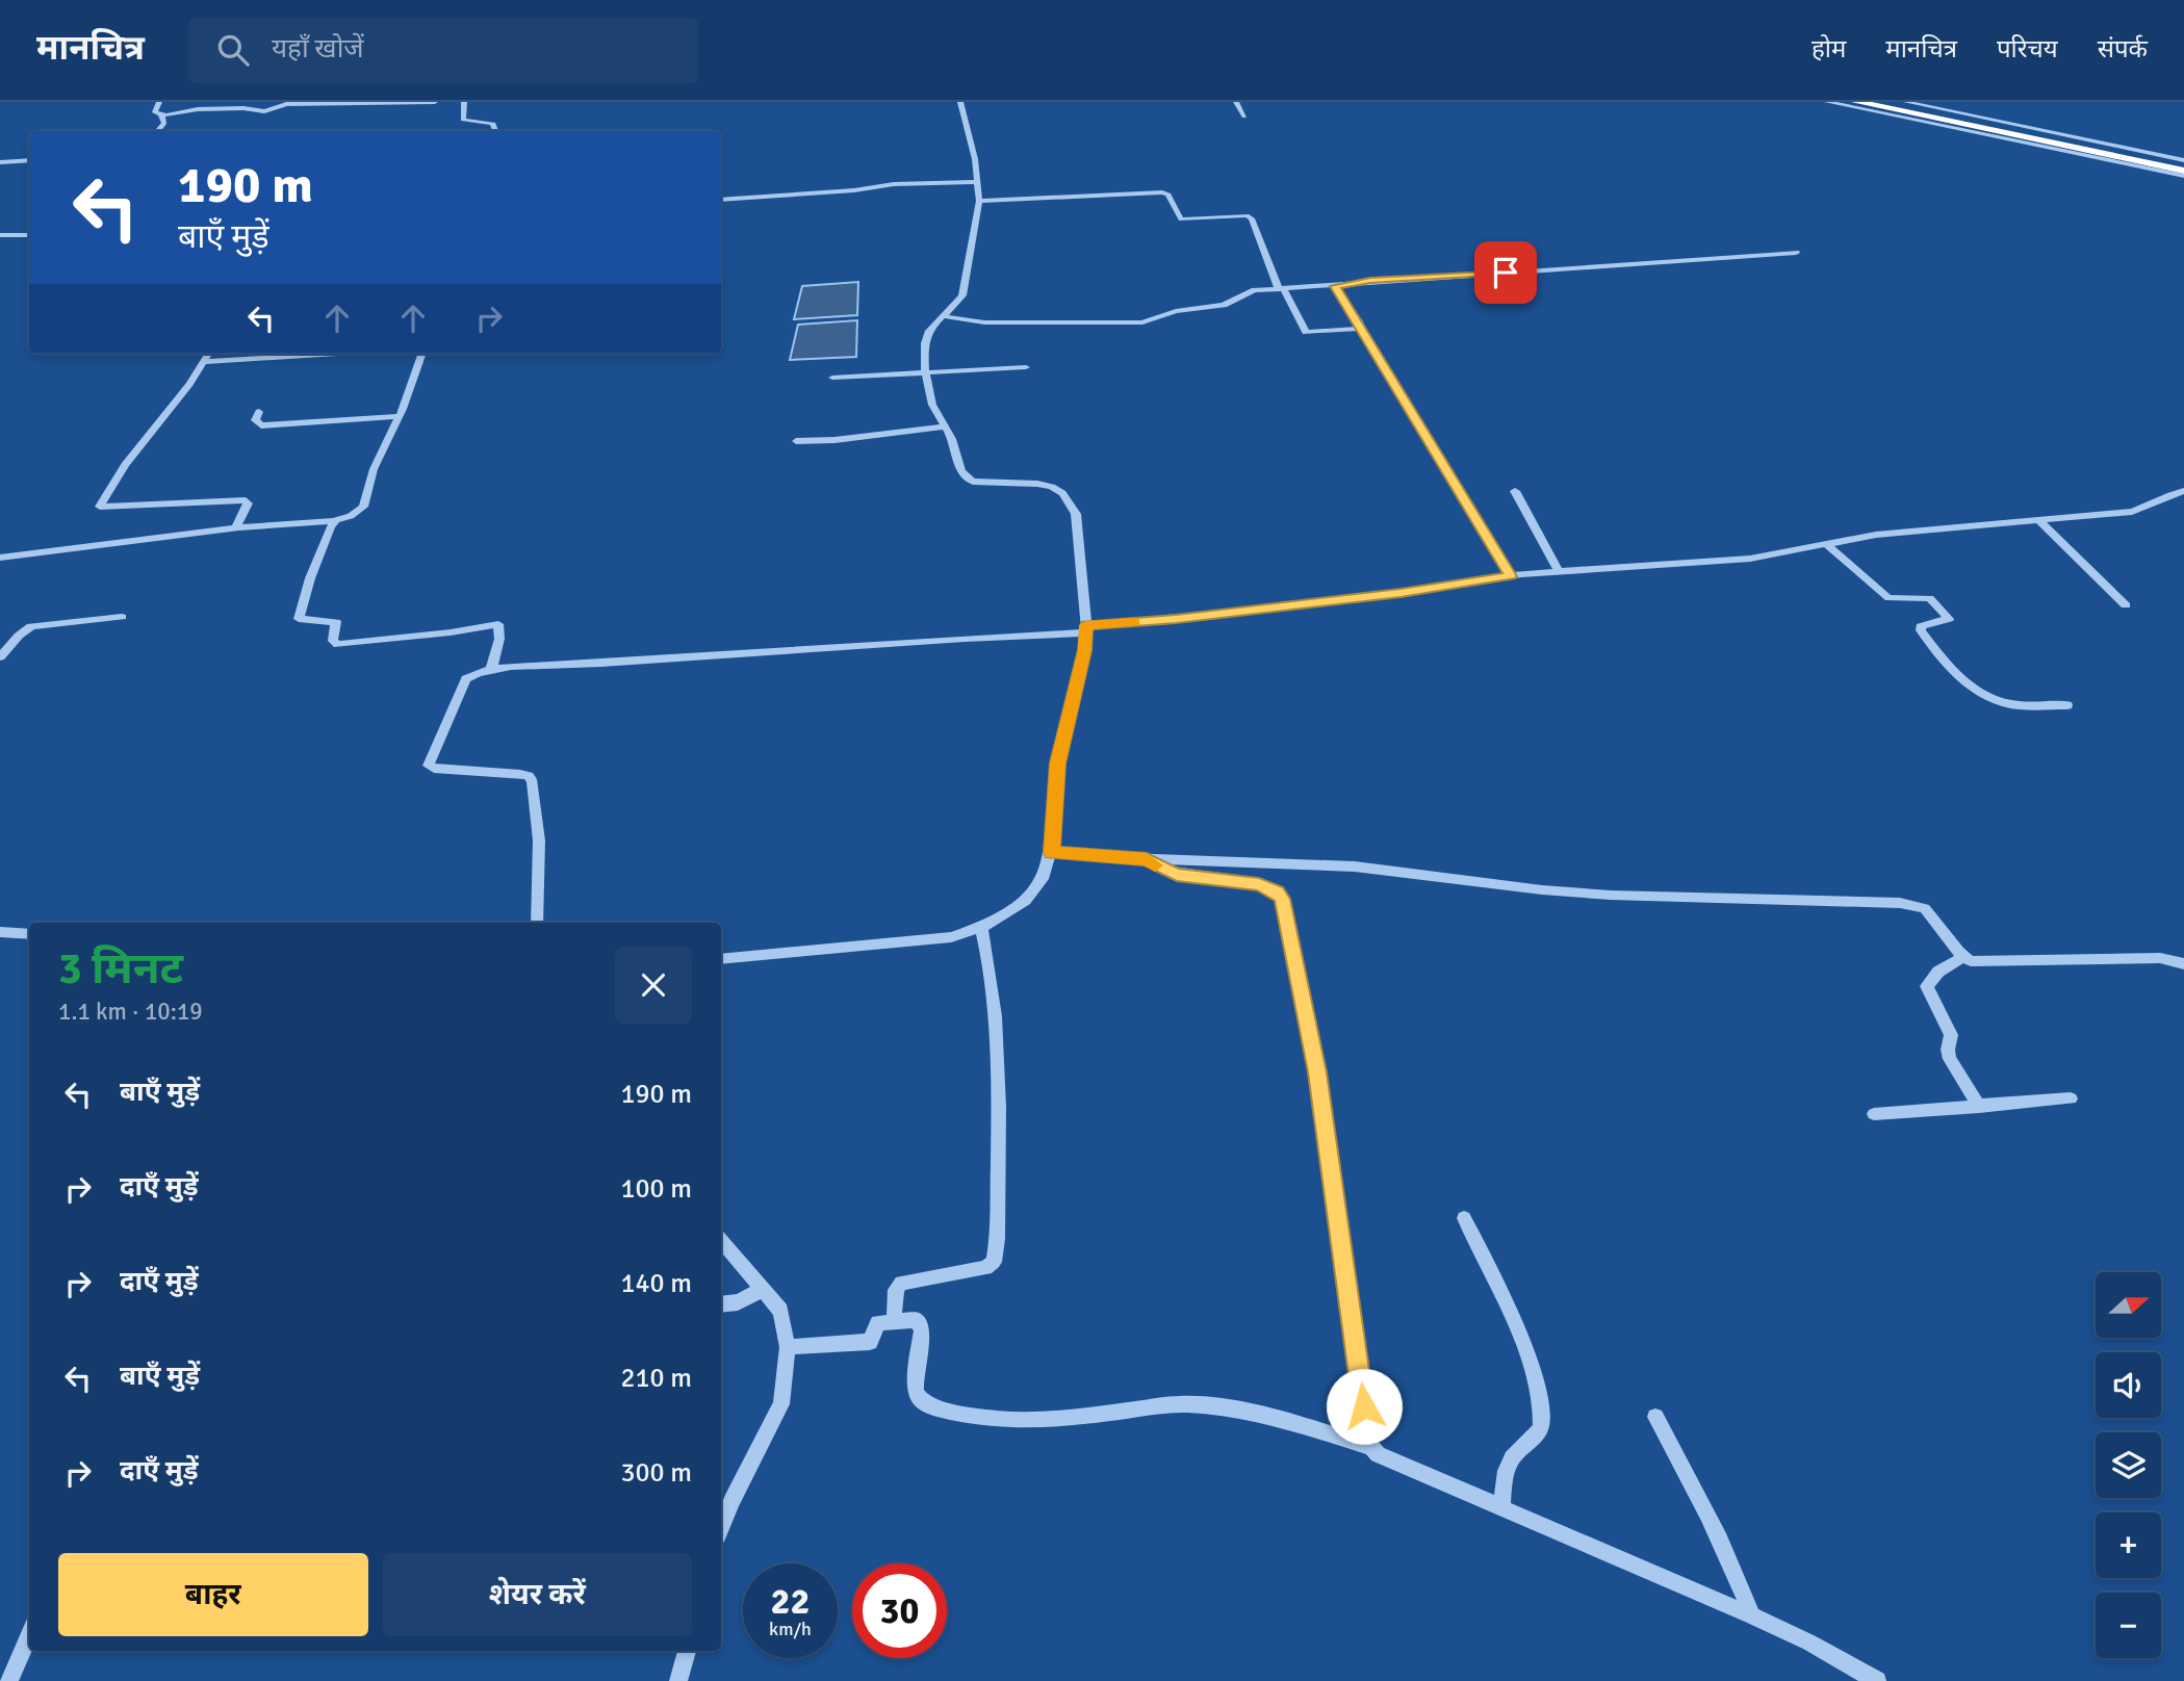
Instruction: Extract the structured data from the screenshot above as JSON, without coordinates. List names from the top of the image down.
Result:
{
  "north": "right",
  "page": {
    "header": "मानचित्र",
    "search": "यहाँ खोजें",
    "nav": [
      "होम",
      "मानचित्र",
      "परिचय",
      "संपर्क"
    ],
    "turn": ["190 m", "बाएँ मुड़ें"],
    "heading": ["3 मिनट", "1.1 km · 10:19"],
    "list": [
      {
        "name": "बाएँ मुड़ें",
        "value": "190 m"
      },
      {
        "name": "दाएँ मुड़ें",
        "value": "100 m"
      },
      {
        "name": "दाएँ मुड़ें",
        "value": "140 m"
      },
      {
        "name": "बाएँ मुड़ें",
        "value": "210 m"
      },
      {
        "name": "दाएँ मुड़ें",
        "value": "300 m"
      }
    ],
    "map_buttons": ["+", "−"],
    "buttons": ["बाहर", "शेयर करें"],
    "speed": "22 km/h",
    "limit": "30"
  }
}
